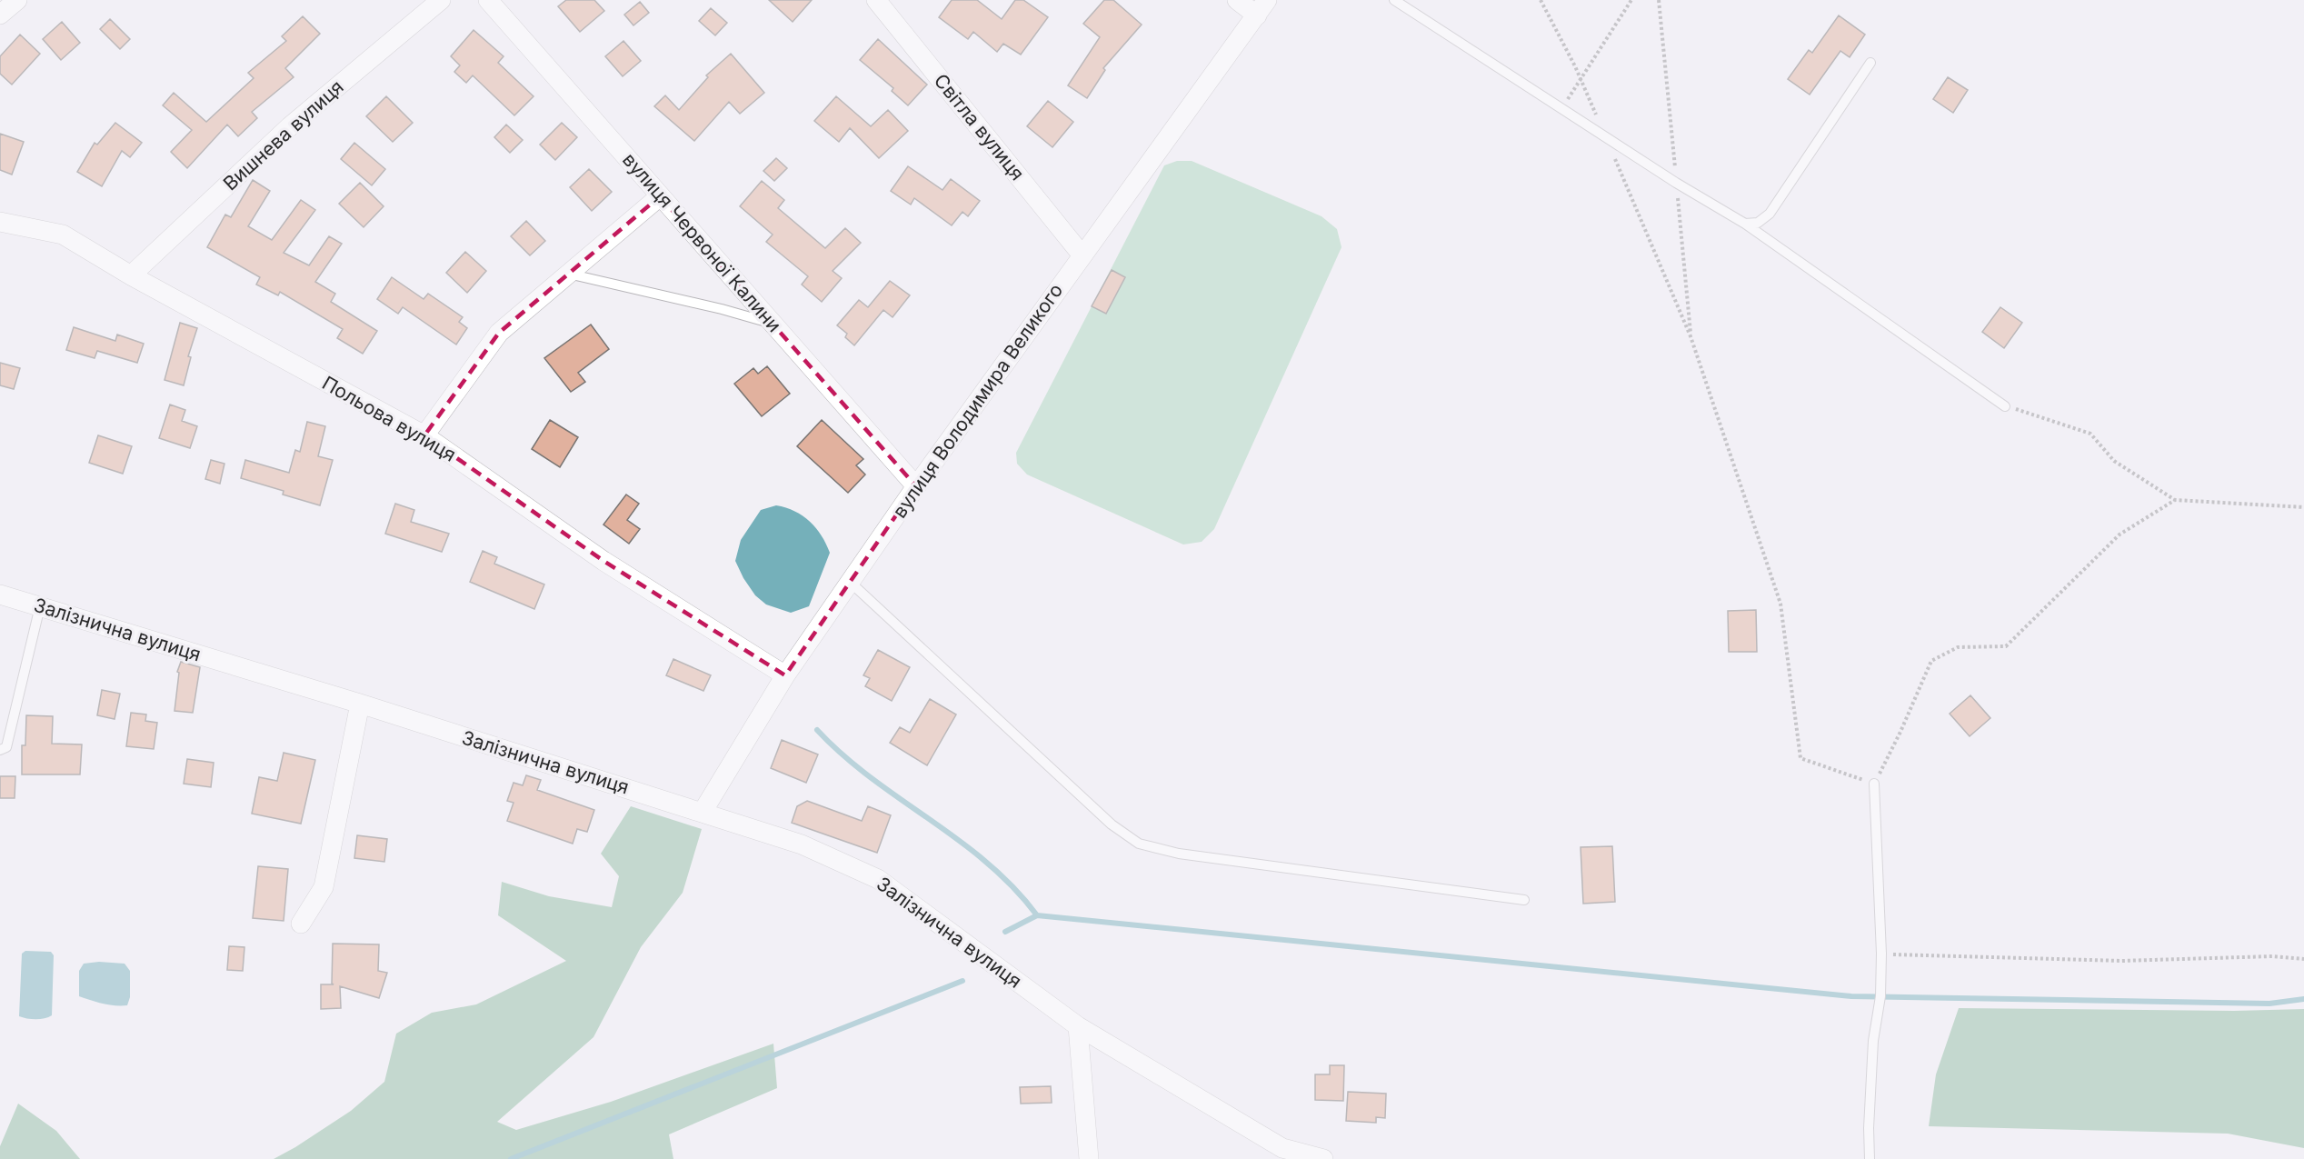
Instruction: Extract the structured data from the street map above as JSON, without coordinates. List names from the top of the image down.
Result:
{
  "streets": {
    "street": [
      "Світла вулиця",
      "Вишнева вулиця",
      "вулиця Червоної Калини",
      "вулиця Володимира Великого",
      "Польова вулиця",
      "Залізнична вулиця"
    ]
  },
  "crossings": [
    ["Світла вулиця", "вулиця Володимира Великого"],
    ["Вишнева вулиця", "Польова вулиця"],
    ["вулиця Червоної Калини", "вулиця Володимира Великого"],
    ["вулиця Володимира Великого", "Польова вулиця"],
    ["вулиця Володимира Великого", "Залізнична вулиця"]
  ]
}
